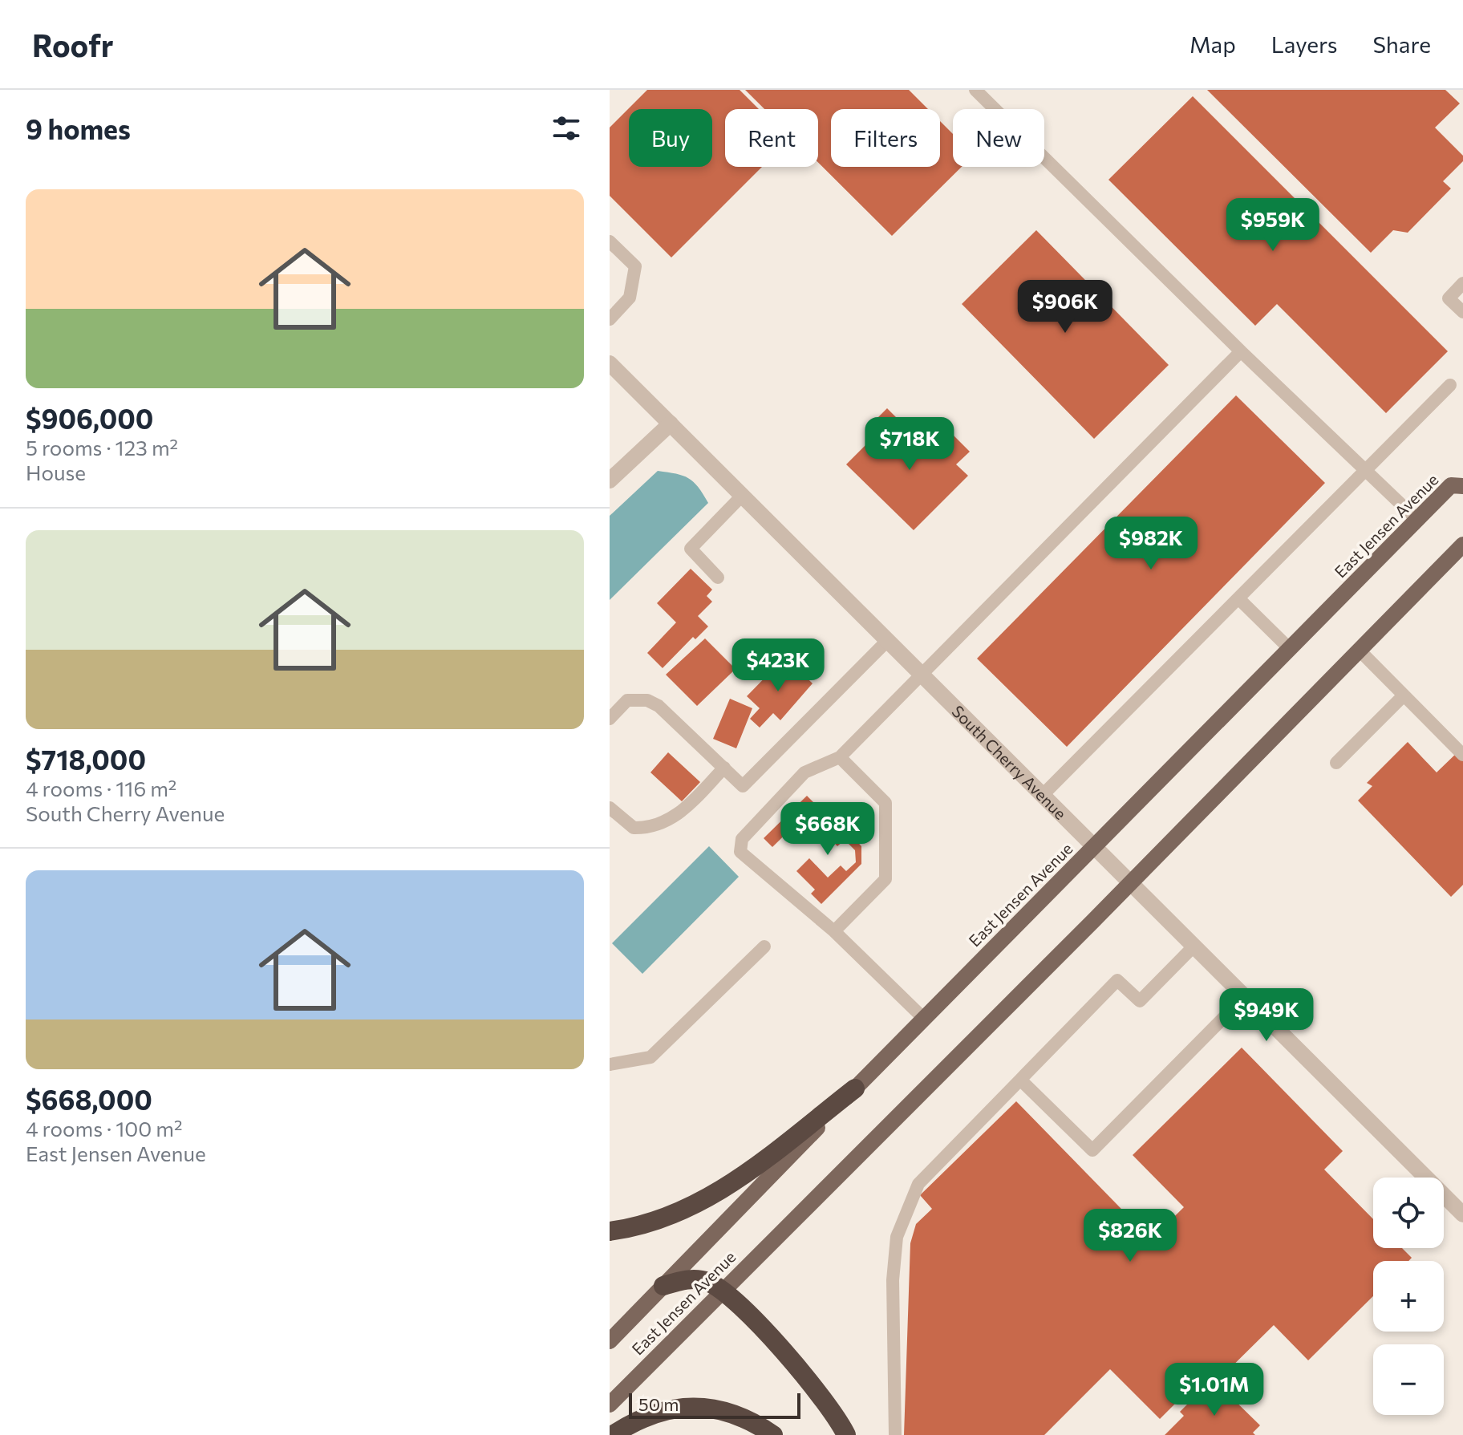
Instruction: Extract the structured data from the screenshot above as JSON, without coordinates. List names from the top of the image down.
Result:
{
  "streets": {
    "main road": ["East Jensen Avenue"],
    "street": ["South Cherry Avenue"]
  },
  "crossings": [
    ["East Jensen Avenue", "South Cherry Avenue"]
  ],
  "scale_bar": "50 m",
  "page": {
    "header": "Roofr",
    "nav": ["Map", "Layers", "Share"],
    "heading": "9 homes",
    "chip": [
      "Buy",
      "Rent",
      "Filters",
      "New"
    ],
    "list": [
      {
        "name": "$906,000",
        "note": "5 rooms · 123 m² · House"
      },
      {
        "name": "$718,000",
        "note": "4 rooms · 116 m² · South Cherry Avenue"
      },
      {
        "name": "$668,000",
        "note": "4 rooms · 100 m² · East Jensen Avenue"
      }
    ],
    "price": [
      "$959K",
      "$906K",
      "$718K",
      "$982K",
      "$423K",
      "$668K",
      "$949K",
      "$826K",
      "$1.01M"
    ],
    "map_buttons": ["+", "−"],
    "scale": "50 m"
  }
}
